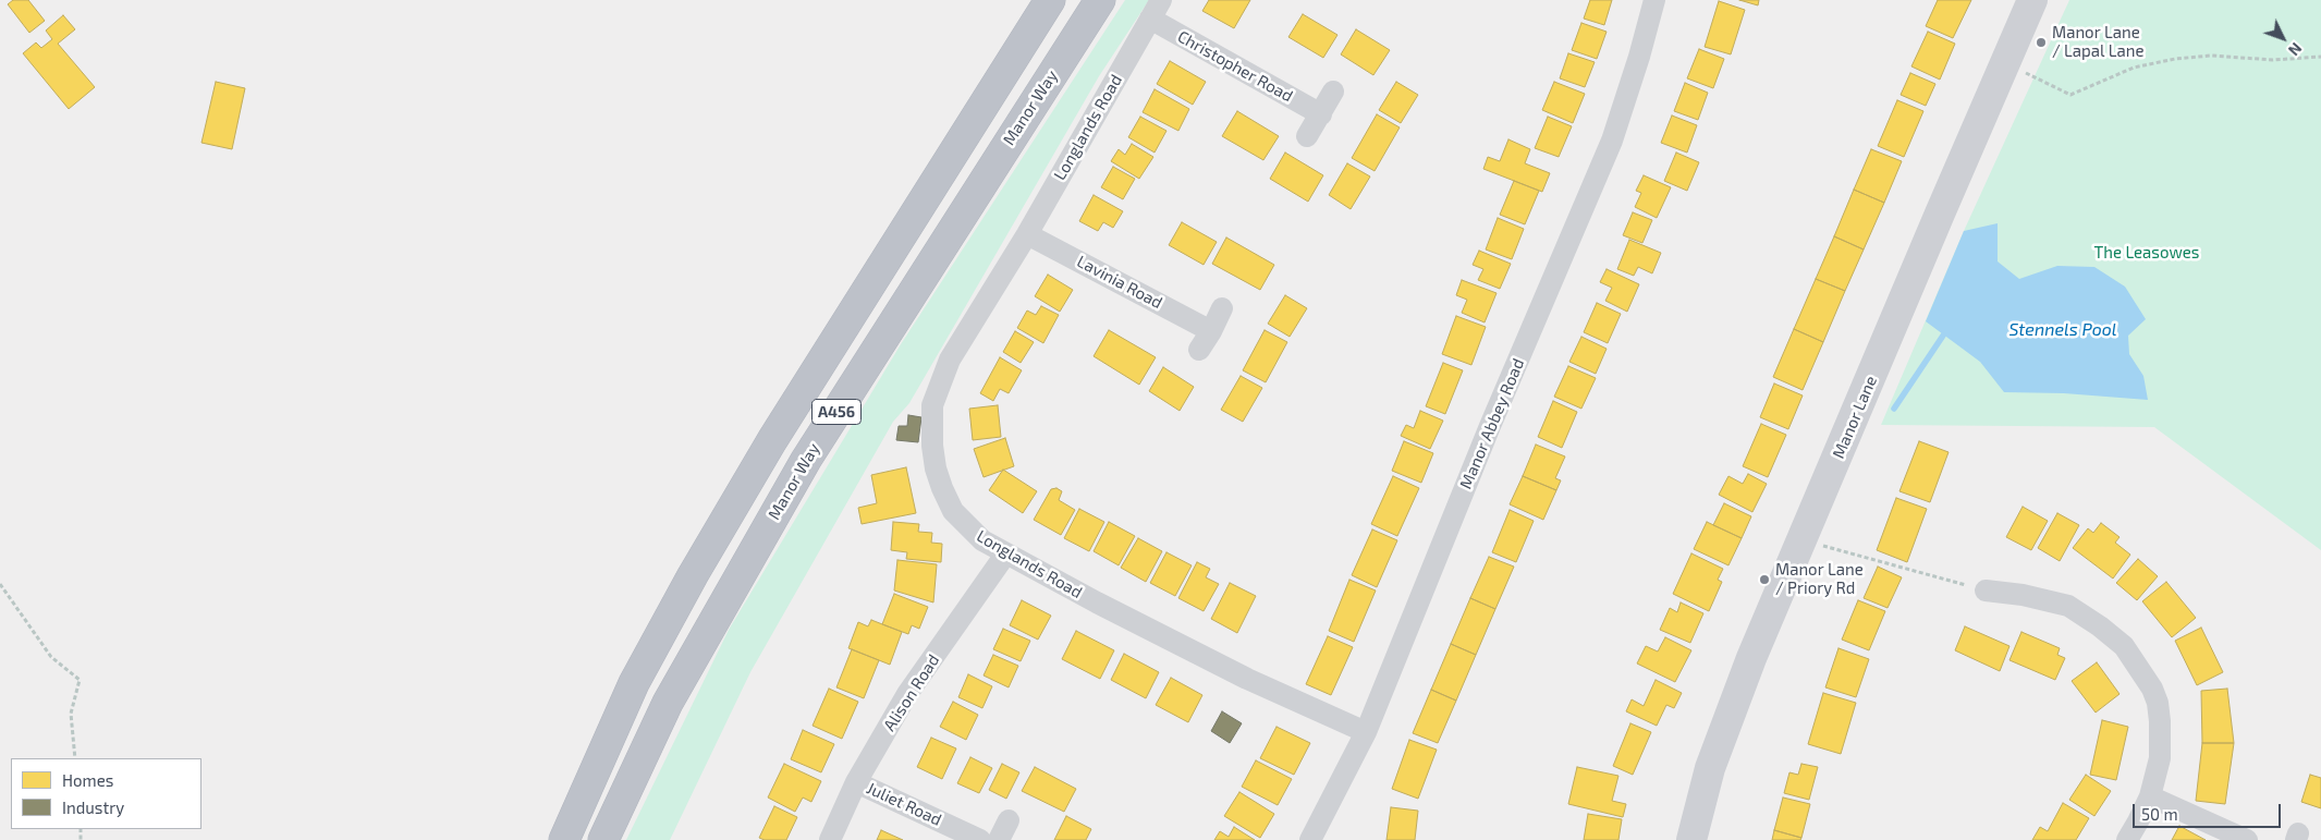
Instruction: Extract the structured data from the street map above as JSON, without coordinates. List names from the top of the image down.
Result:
{
  "streets": {
    "highway": ["Manor Way", "A456"],
    "main road": ["Manor Lane"],
    "street": [
      "Christopher Road",
      "Longlands Road",
      "Lavinia Road",
      "Manor Abbey Road",
      "Alison Road",
      "Juliet Road"
    ]
  },
  "crossings": [
    ["Christopher Road", "Longlands Road"],
    ["Longlands Road", "Lavinia Road"],
    ["Longlands Road", "Manor Abbey Road"],
    ["Longlands Road", "Alison Road"],
    ["Alison Road", "Juliet Road"]
  ],
  "water": ["Stennels Pool"],
  "parks": ["The Leasowes"],
  "places": ["Manor Lane / Lapal Lane", "Manor Lane / Priory Rd"],
  "legend": ["Homes", "Industry"],
  "scale_bar": "50 m",
  "north": "bottom right"
}
